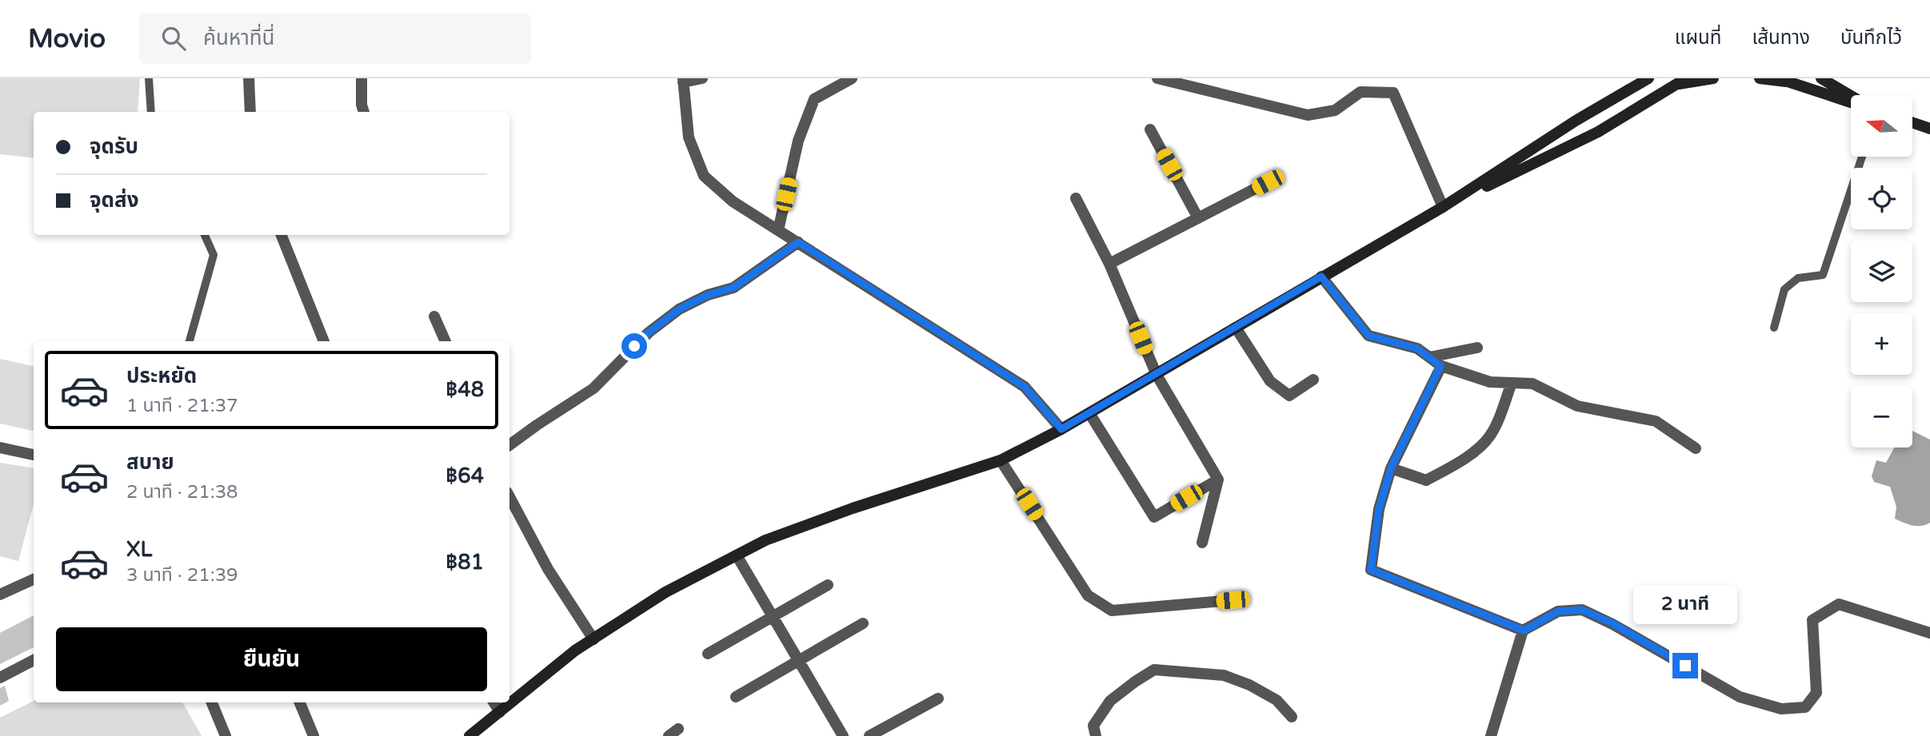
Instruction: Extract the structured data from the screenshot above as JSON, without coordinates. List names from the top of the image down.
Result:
{
  "north": "left",
  "page": {
    "header": "Movio",
    "search": "ค้นหาที่นี่",
    "nav": ["แผนที่", "เส้นทาง", "บันทึกไว้"],
    "map_buttons": ["+", "−"],
    "banner": ["จุดรับ", "จุดส่ง"],
    "list": [
      {
        "name": "ประหยัด",
        "note": "1 นาที · 21:37",
        "value": "฿48"
      },
      {
        "name": "สบาย",
        "note": "2 นาที · 21:38",
        "value": "฿64"
      },
      {
        "name": "XL",
        "note": "3 นาที · 21:39",
        "value": "฿81"
      }
    ],
    "bubble": "2 นาที",
    "buttons": "ยืนยัน"
  }
}
